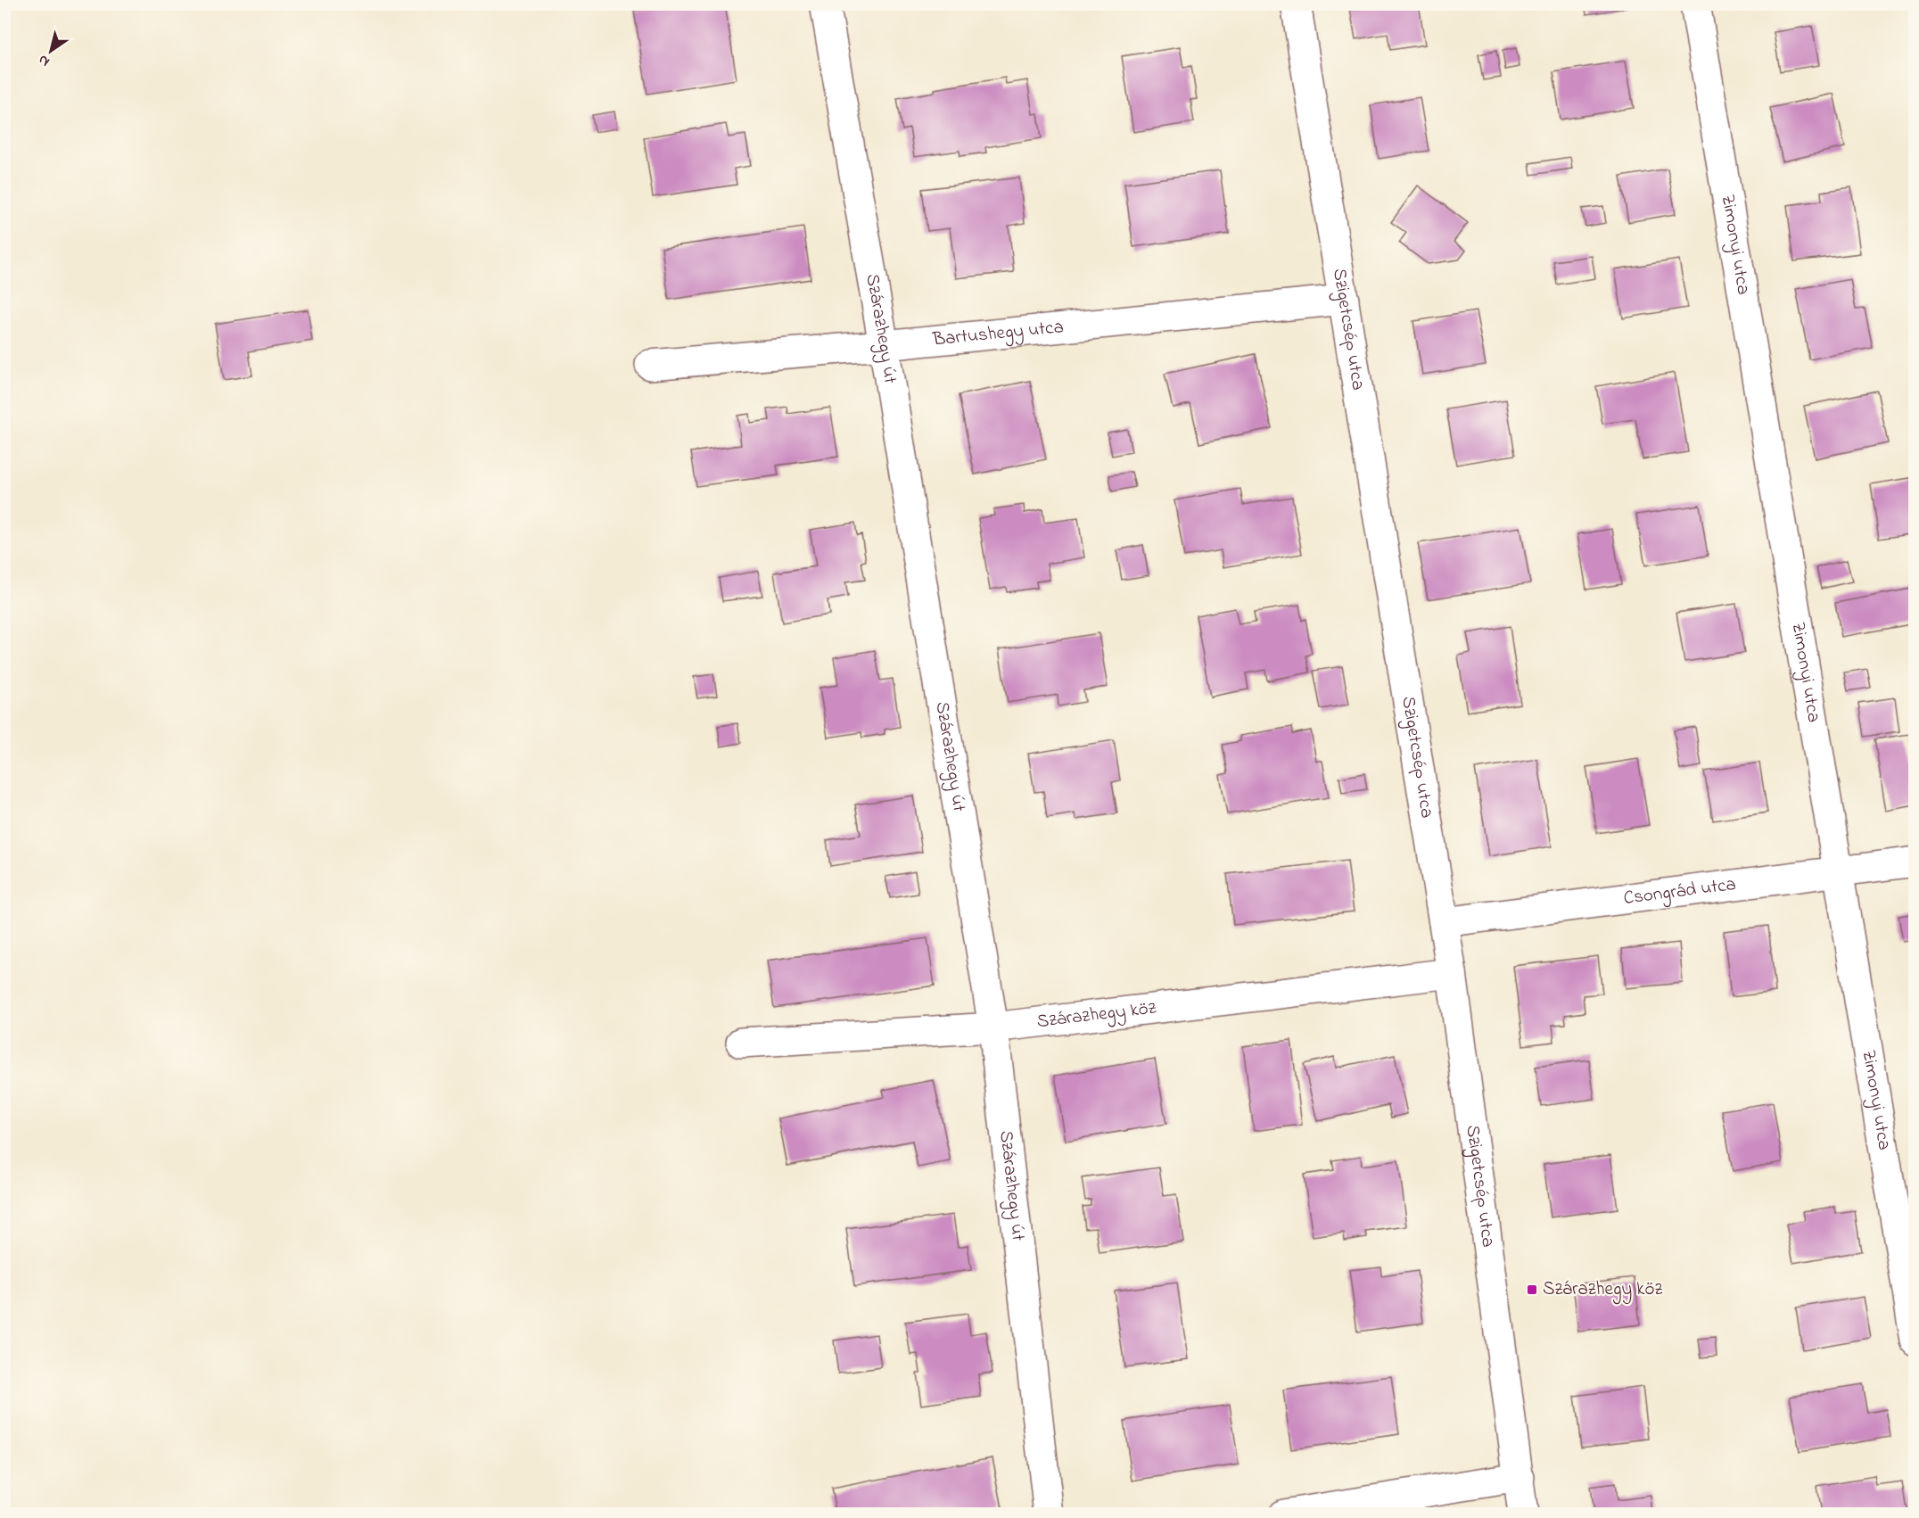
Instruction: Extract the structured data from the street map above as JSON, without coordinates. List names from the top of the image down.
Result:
{
  "streets": {
    "street": [
      "Zimonyi utca",
      "Szárazhegy út",
      "Szigetcsép utca",
      "Bartushegy utca",
      "Csongrád utca",
      "Szárazhegy köz"
    ]
  },
  "crossings": [
    ["Zimonyi utca", "Csongrád utca"],
    ["Szárazhegy út", "Bartushegy utca"],
    ["Szárazhegy út", "Szárazhegy köz"],
    ["Szigetcsép utca", "Bartushegy utca"],
    ["Szigetcsép utca", "Csongrád utca"],
    ["Szigetcsép utca", "Szárazhegy köz"]
  ],
  "places": {
    "transit": ["Szárazhegy köz"]
  },
  "north": "bottom left"
}
